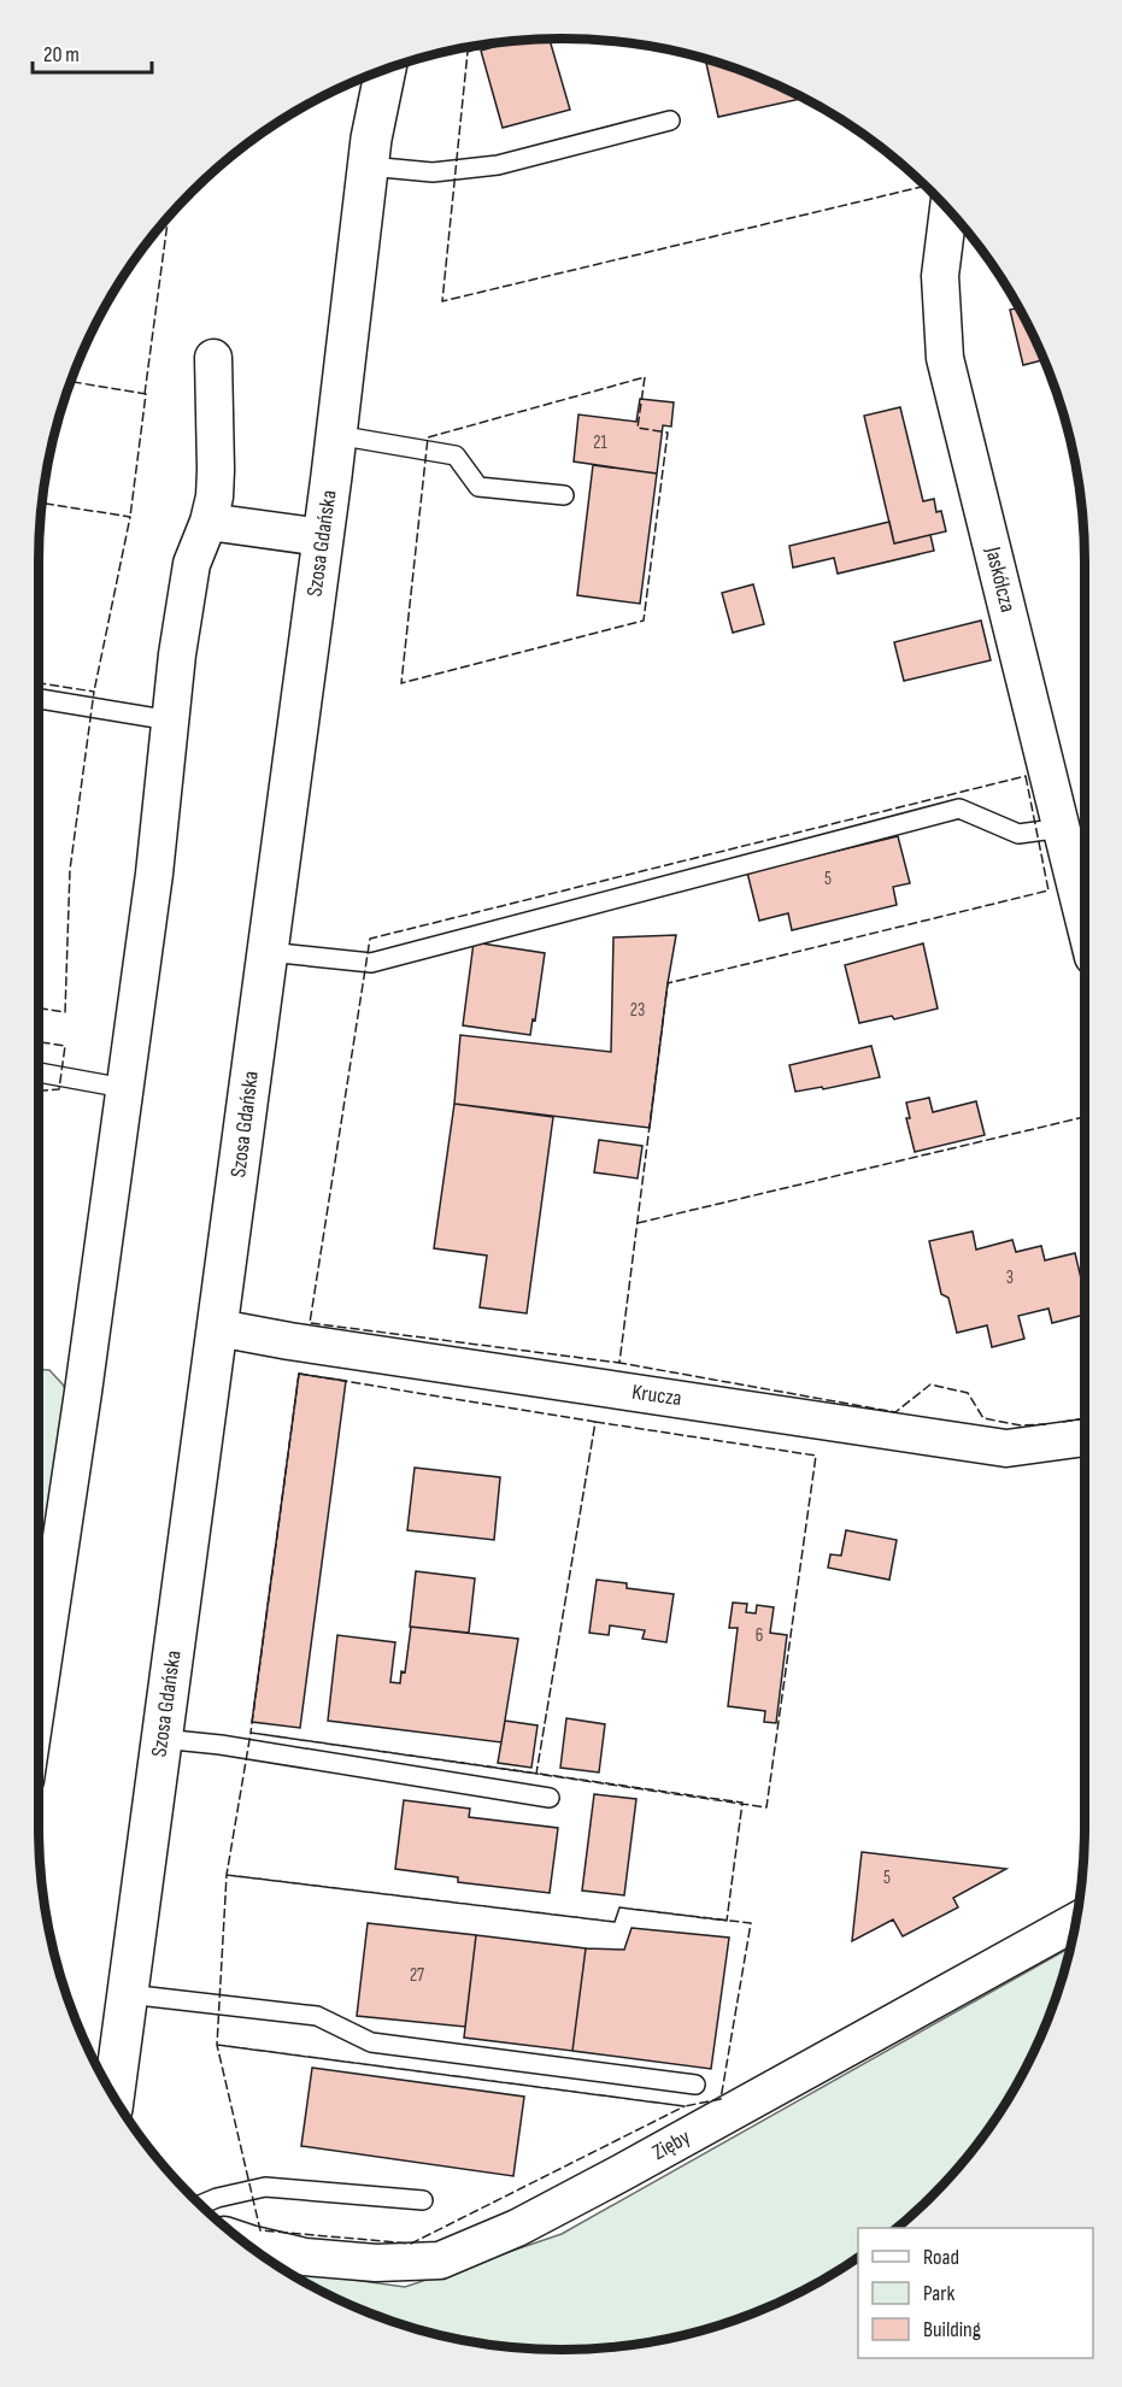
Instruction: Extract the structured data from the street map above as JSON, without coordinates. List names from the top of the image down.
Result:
{
  "streets": {
    "main road": ["Szosa Gdańska"],
    "street": ["Jaskółcza", "Krucza", "Zięby"]
  },
  "crossings": [
    ["Szosa Gdańska", "Krucza"]
  ],
  "house_numbers": [
    "21",
    "5",
    "23",
    "3",
    "6",
    "5",
    "27"
  ],
  "legend": ["Road", "Park", "Building"],
  "scale_bar": "20 m"
}
